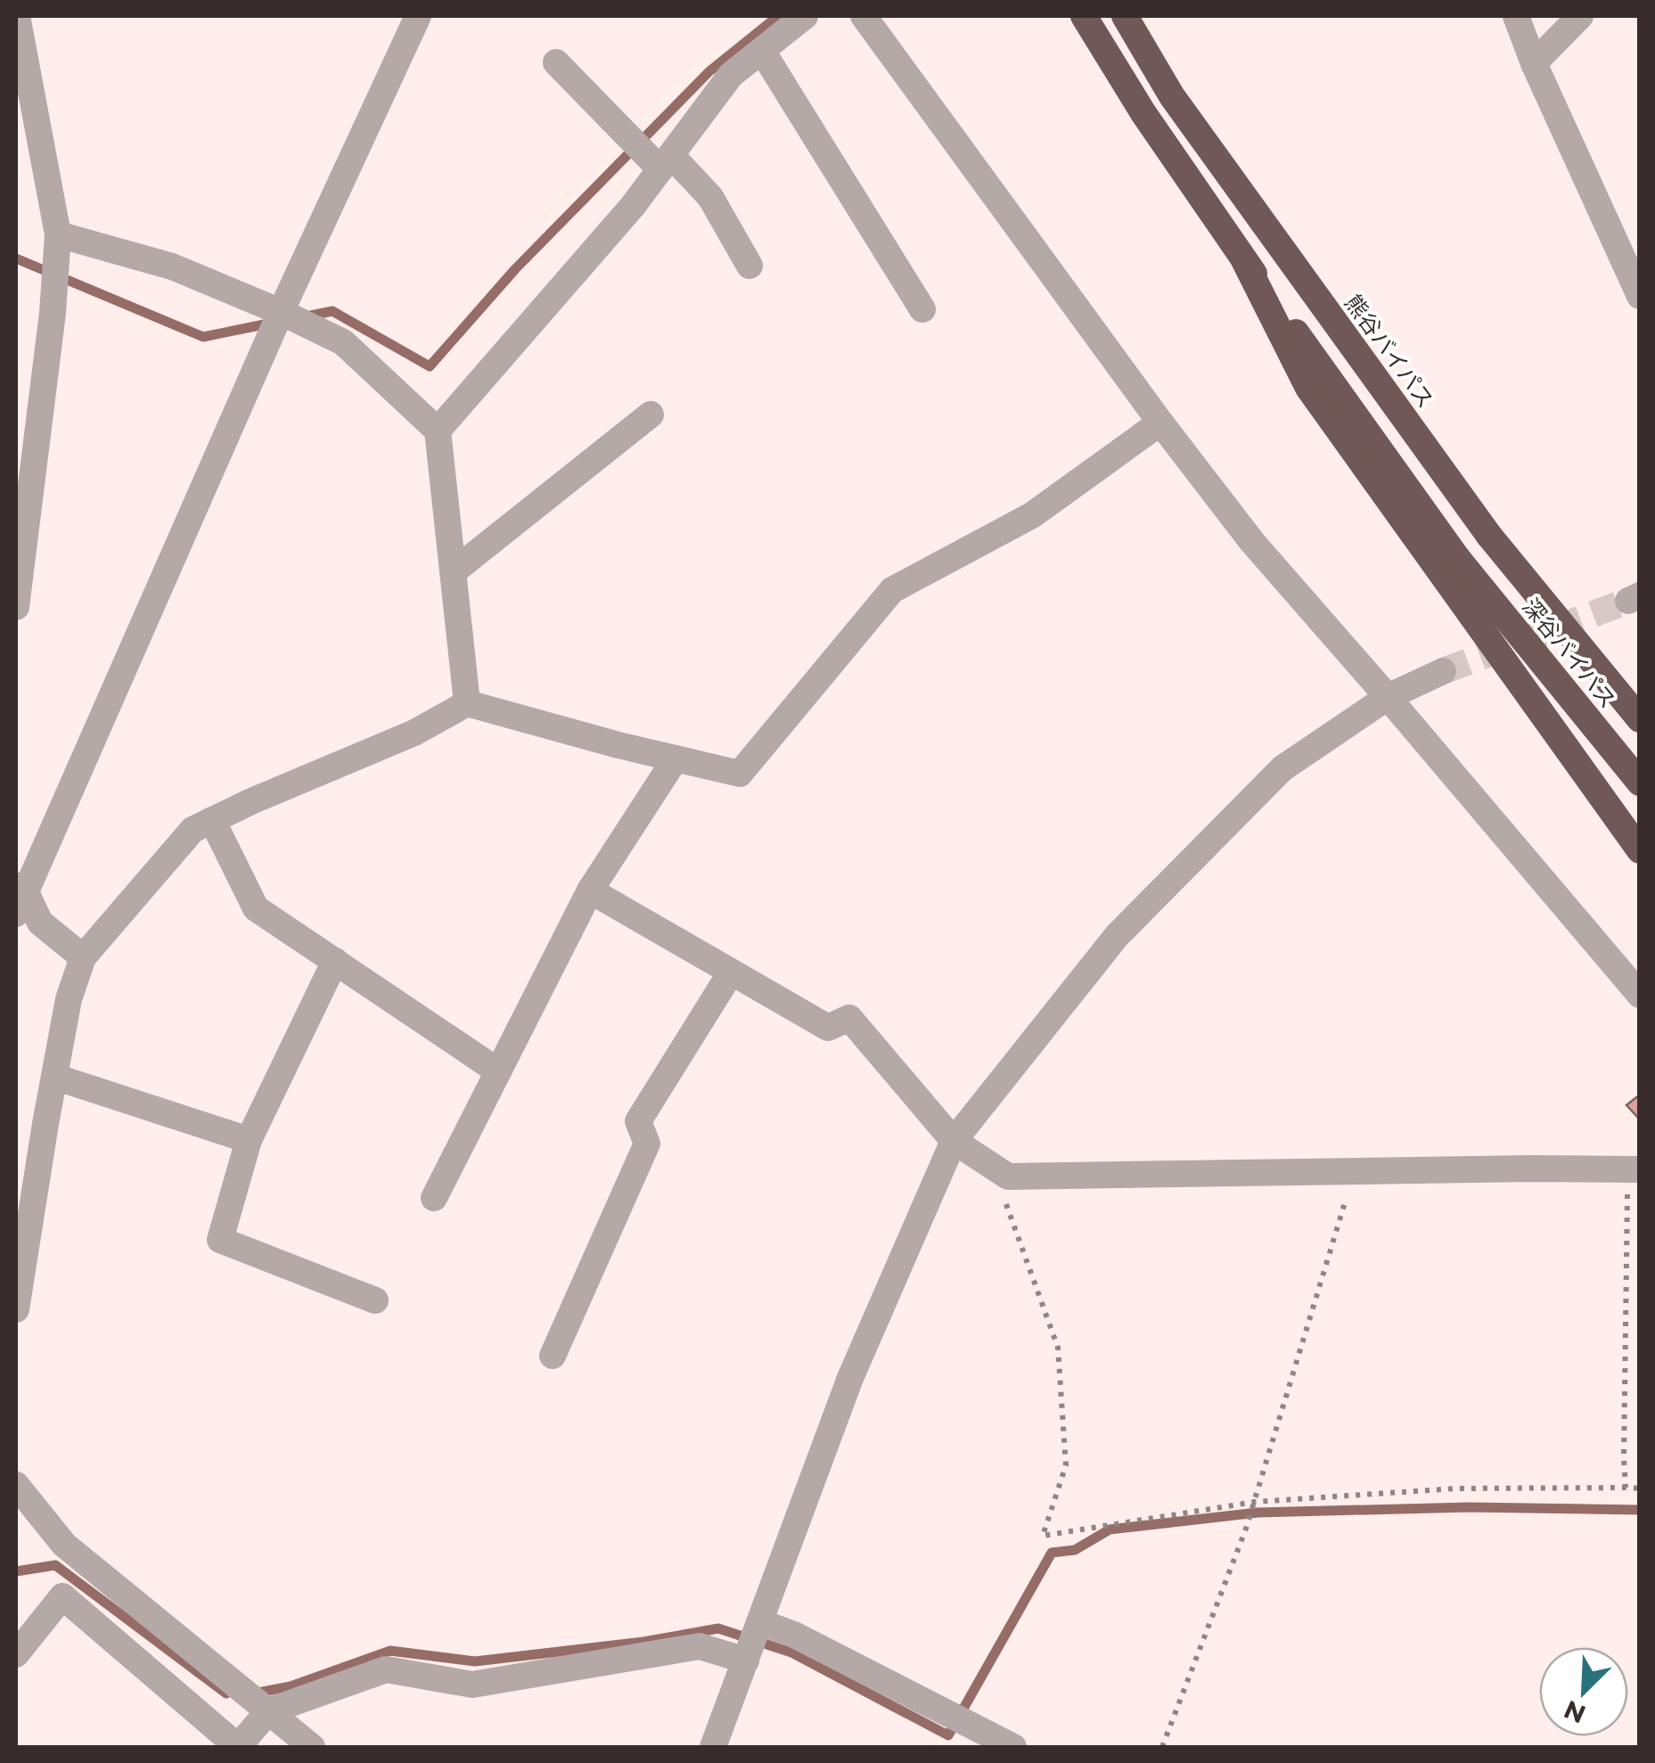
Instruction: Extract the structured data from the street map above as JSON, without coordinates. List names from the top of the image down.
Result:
{
  "streets": {
    "highway": ["熊谷バイパス", "深谷バイパス"]
  },
  "crossings": [
    ["熊谷バイパス", "深谷バイパス"]
  ],
  "north": "bottom left"
}
